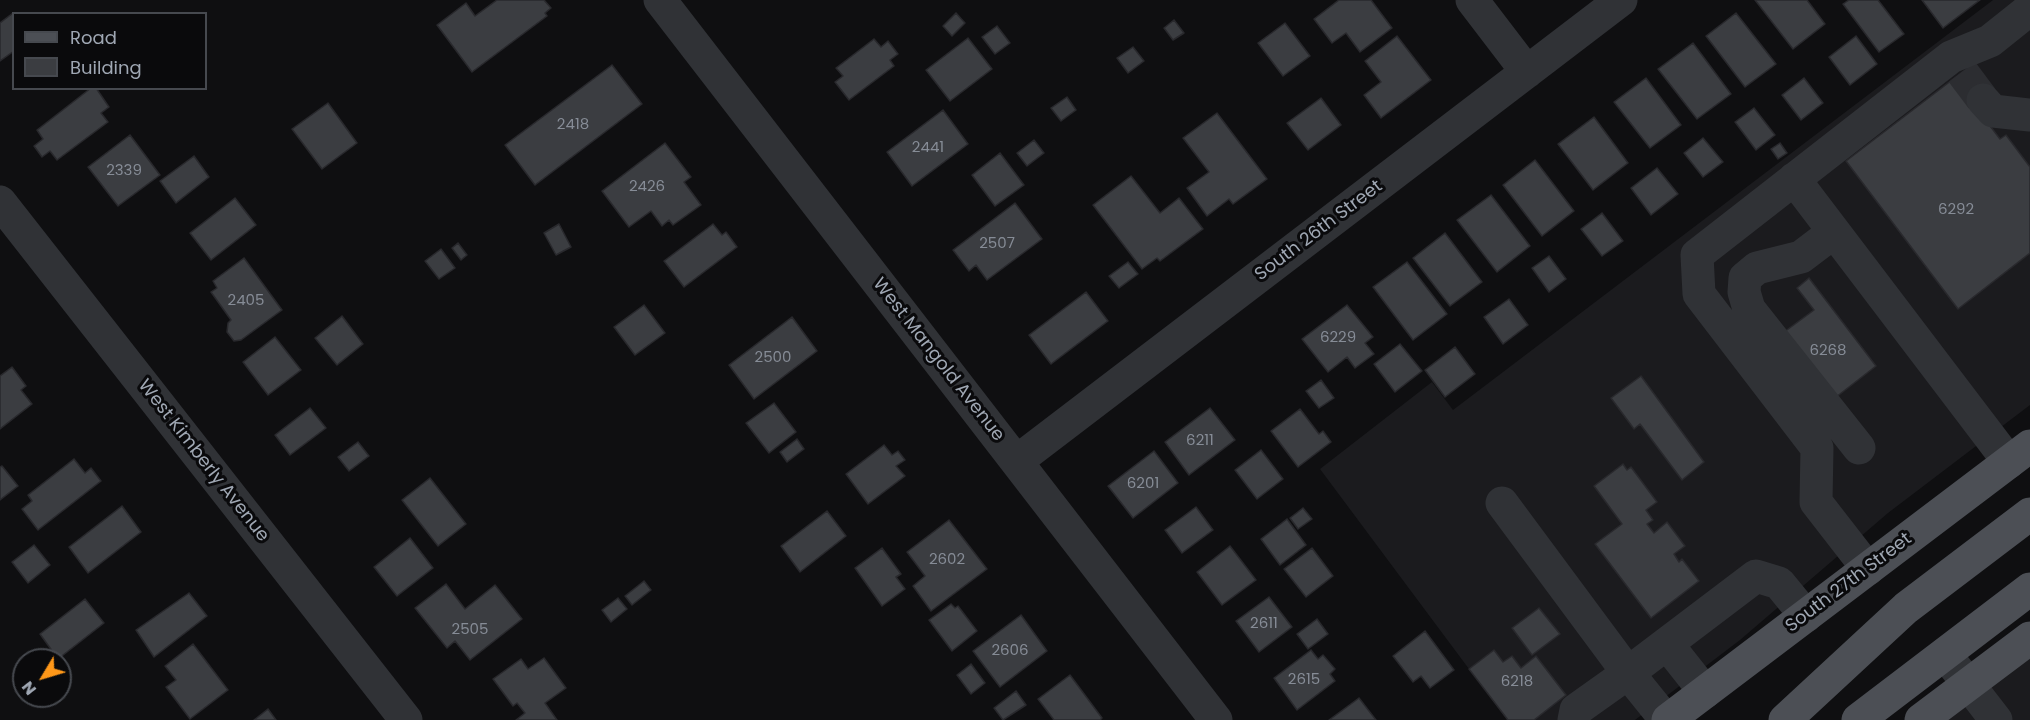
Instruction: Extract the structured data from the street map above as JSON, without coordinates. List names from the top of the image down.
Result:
{
  "streets": {
    "main road": ["South 27th Street"],
    "street": ["South 26th Street", "West Mangold Avenue", "West Kimberly Avenue"]
  },
  "crossings": [
    ["South 26th Street", "West Mangold Avenue"]
  ],
  "house_numbers": [
    "2418",
    "2441",
    "2339",
    "2426",
    "6292",
    "2507",
    "2405",
    "6229",
    "6268",
    "2500",
    "6211",
    "6201",
    "2602",
    "2611",
    "2505",
    "2606",
    "2615",
    "6218"
  ],
  "legend": ["Road", "Building"],
  "north": "bottom left"
}
